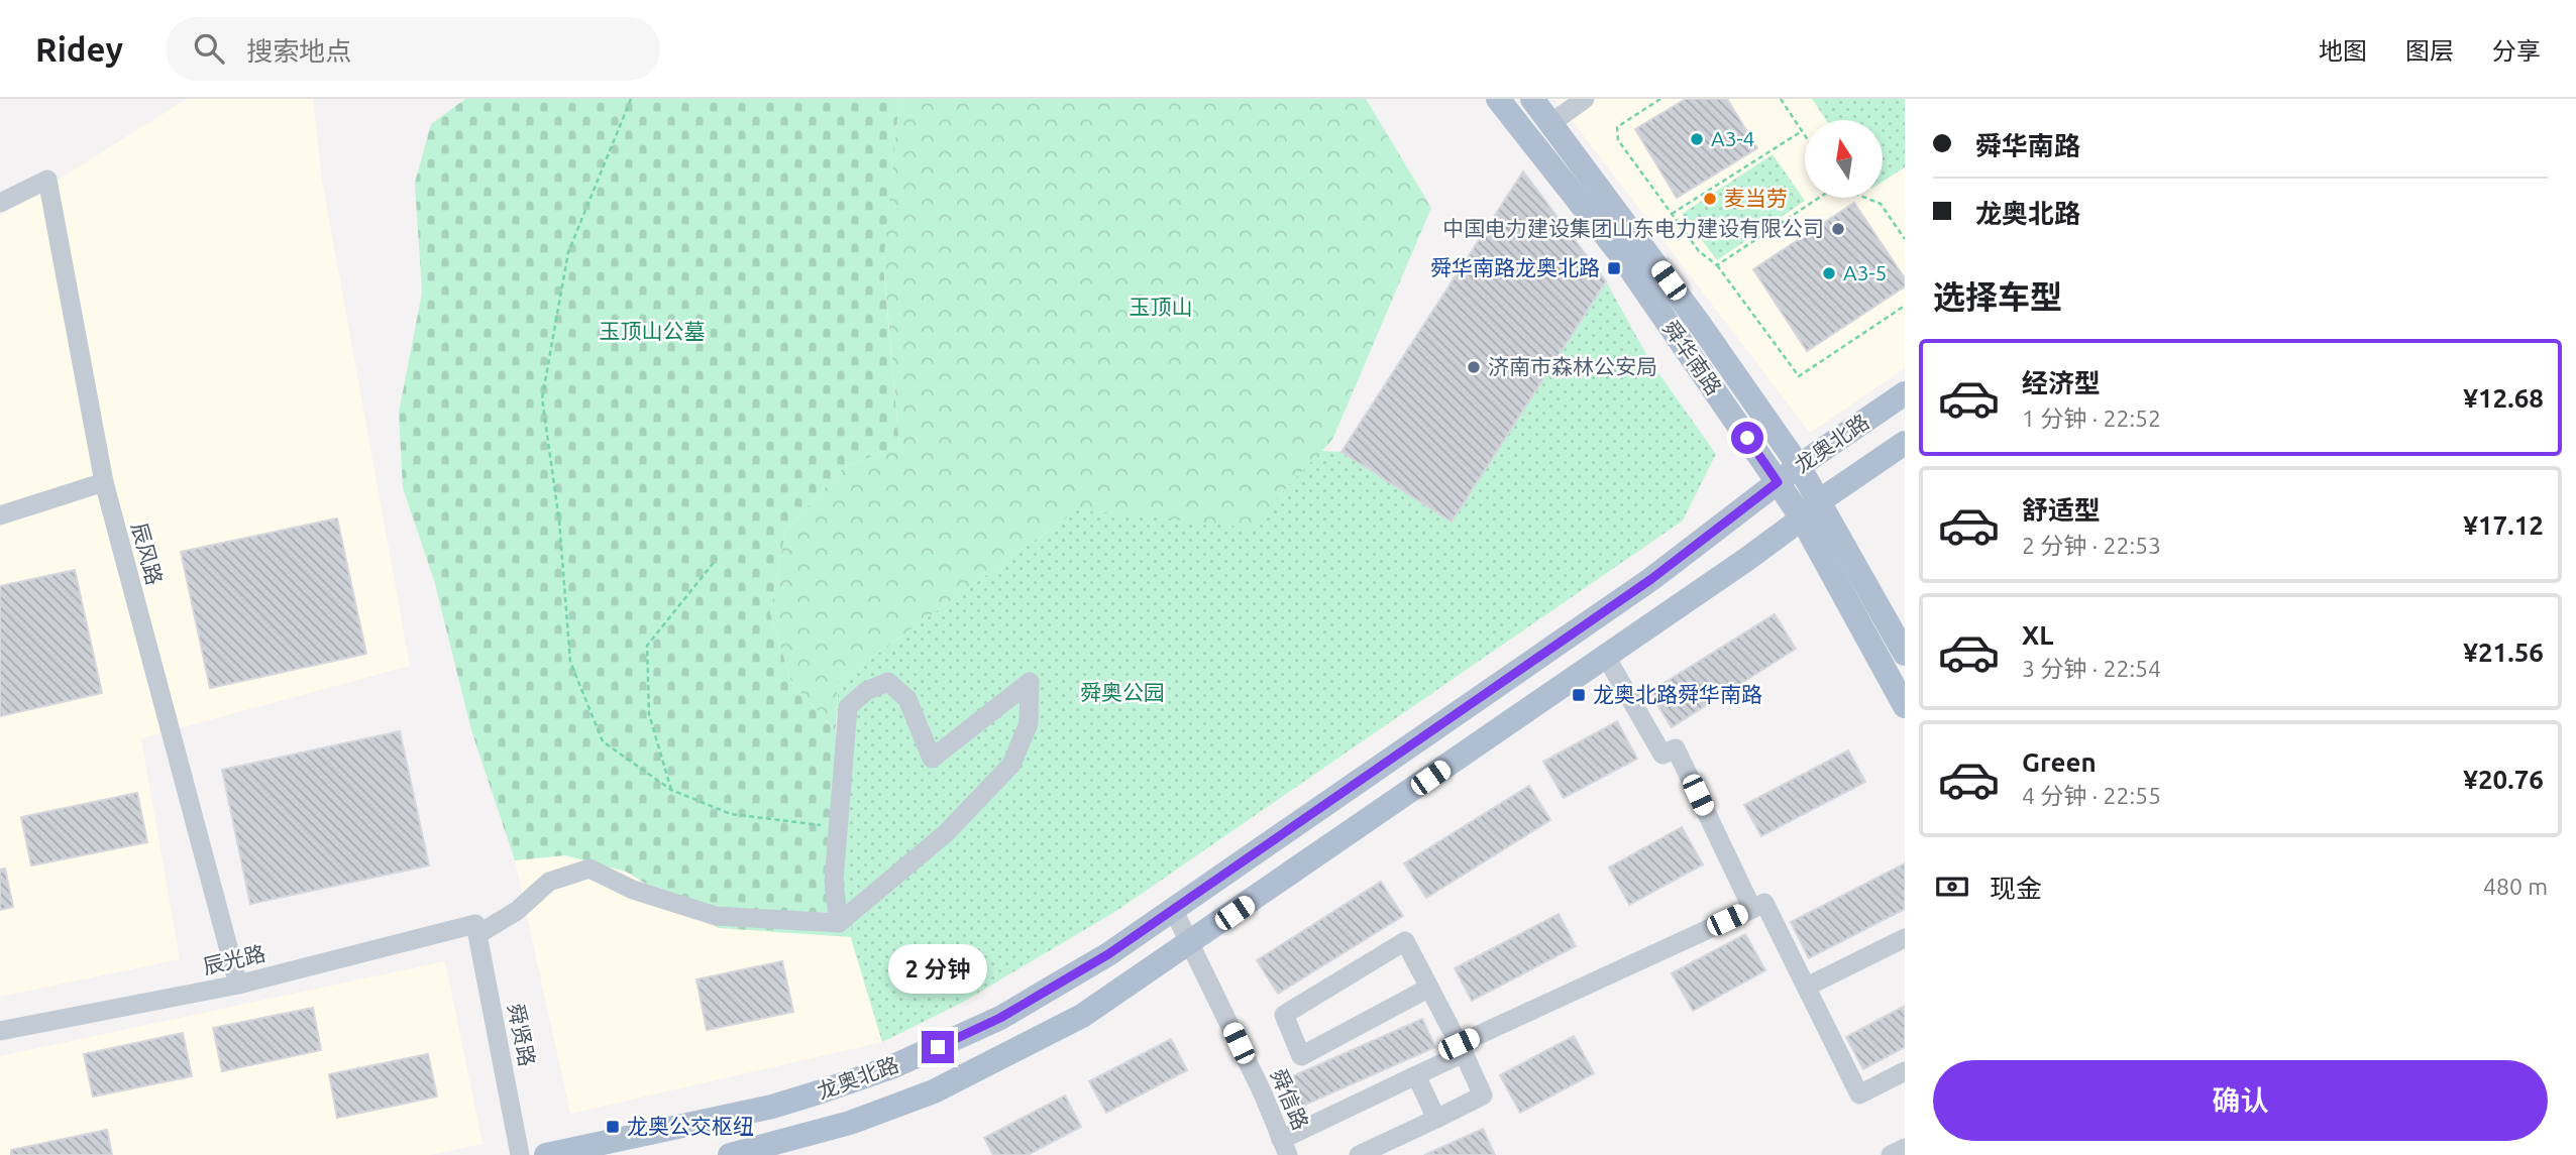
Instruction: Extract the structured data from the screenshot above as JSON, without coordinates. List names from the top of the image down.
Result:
{
  "streets": {
    "main road": ["舜华南路", "龙奥北路"],
    "street": [
      "辰风路",
      "辰光路",
      "舜贤路",
      "舜信路"
    ]
  },
  "crossings": [
    ["舜华南路", "龙奥北路"],
    ["龙奥北路", "舜信路"],
    ["辰风路", "辰光路"],
    ["辰光路", "舜贤路"]
  ],
  "parks": ["玉顶山", "玉顶山公墓", "舜奥公园"],
  "places": {
    "other": [
      "A3-4",
      "麦当劳",
      "中国电力建设集团山东电力建设有限公司",
      "A3-5",
      "济南市森林公安局"
    ],
    "transit": ["舜华南路龙奥北路", "龙奥北路舜华南路", "龙奥公交枢纽"]
  },
  "north": "top",
  "page": {
    "header": "Ridey",
    "search": "搜索地点",
    "nav": ["地图", "图层", "分享"],
    "banner": ["舜华南路", "龙奥北路"],
    "heading": "选择车型",
    "list": [
      {
        "name": "经济型",
        "note": "1 分钟 · 22:52",
        "value": "¥12.68"
      },
      {
        "name": "舒适型",
        "note": "2 分钟 · 22:53",
        "value": "¥17.12"
      },
      {
        "name": "XL",
        "note": "3 分钟 · 22:54",
        "value": "¥21.56"
      },
      {
        "name": "Green",
        "note": "4 分钟 · 22:55",
        "value": "¥20.76"
      }
    ],
    "pay": ["现金", "480 m"],
    "bubble": "2 分钟",
    "buttons": "确认"
  }
}
